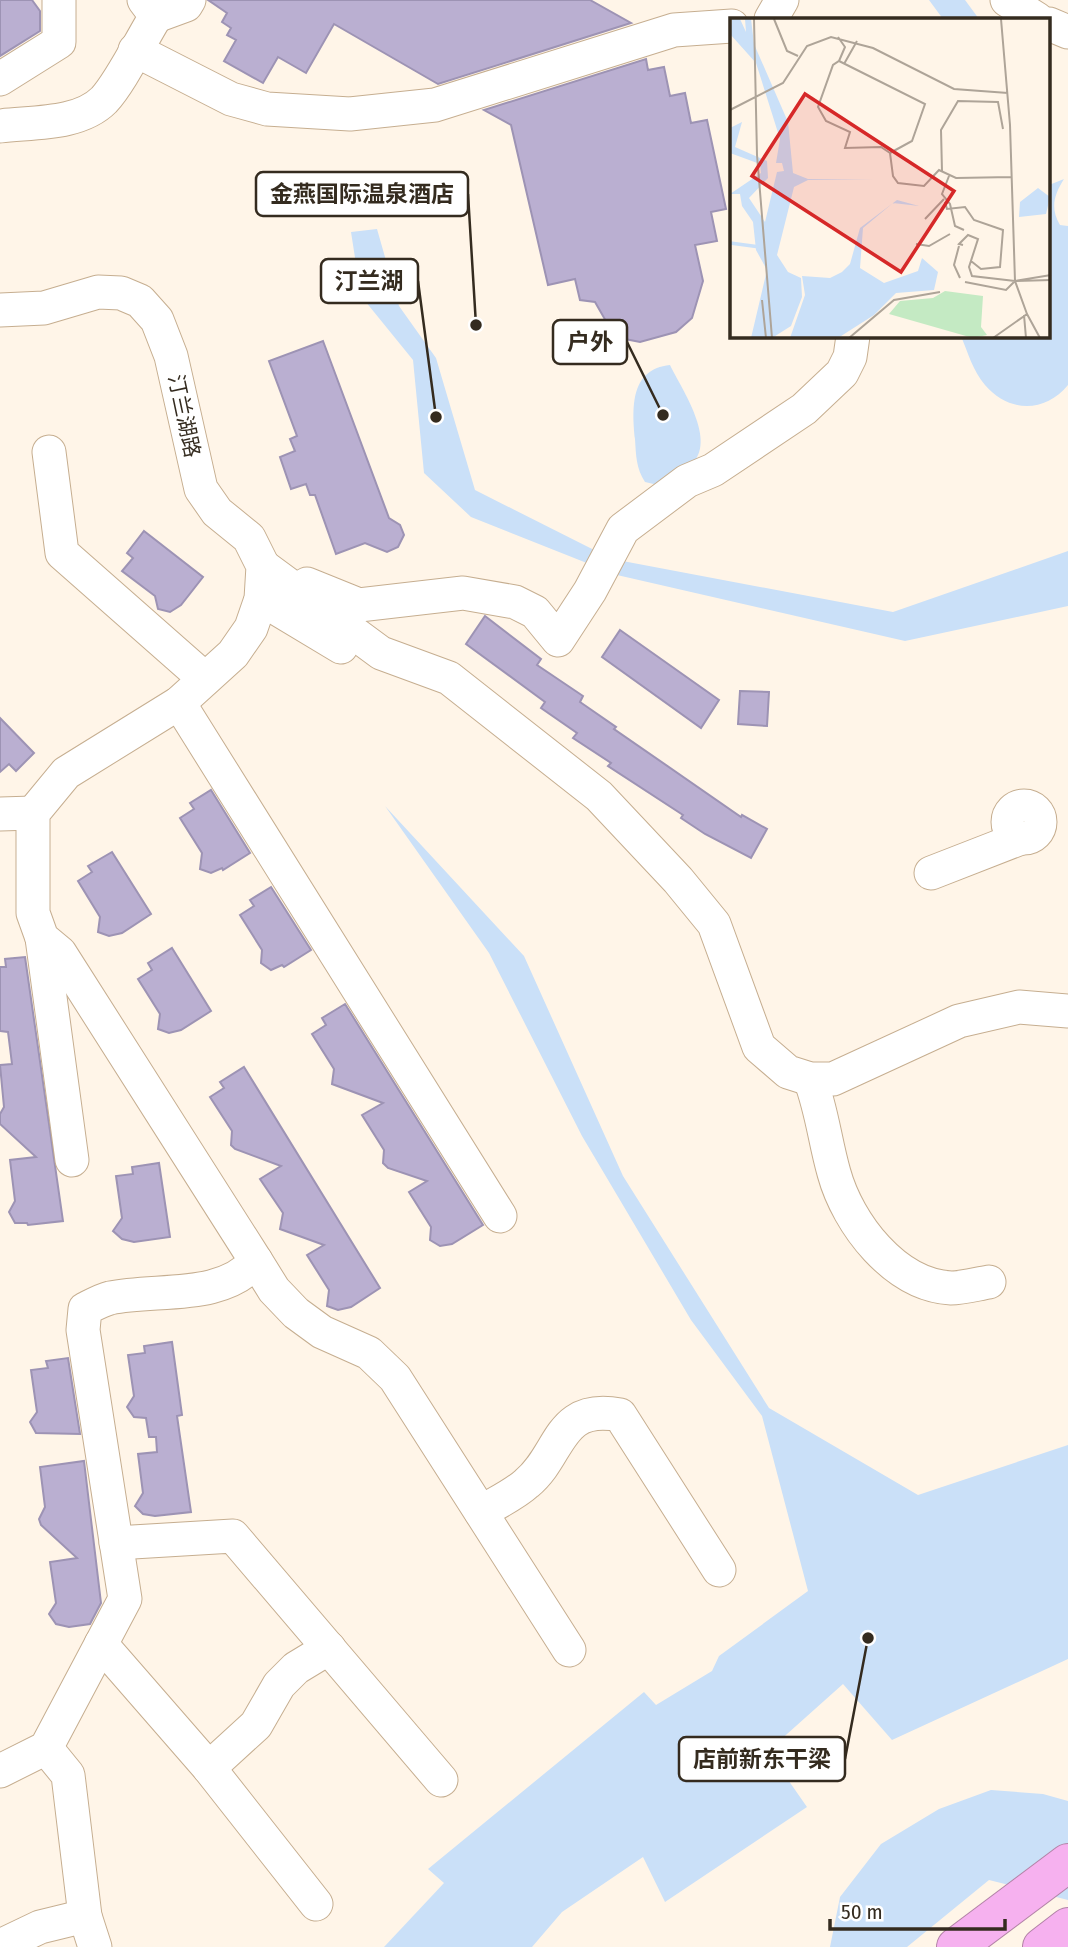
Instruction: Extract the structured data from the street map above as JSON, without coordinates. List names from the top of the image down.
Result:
{
  "streets": {
    "street": ["汀兰湖路"]
  },
  "places": [
    "金燕国际温泉酒店",
    "户外",
    "汀兰湖",
    "店前新东干梁"
  ],
  "scale_bar": "50 m"
}
